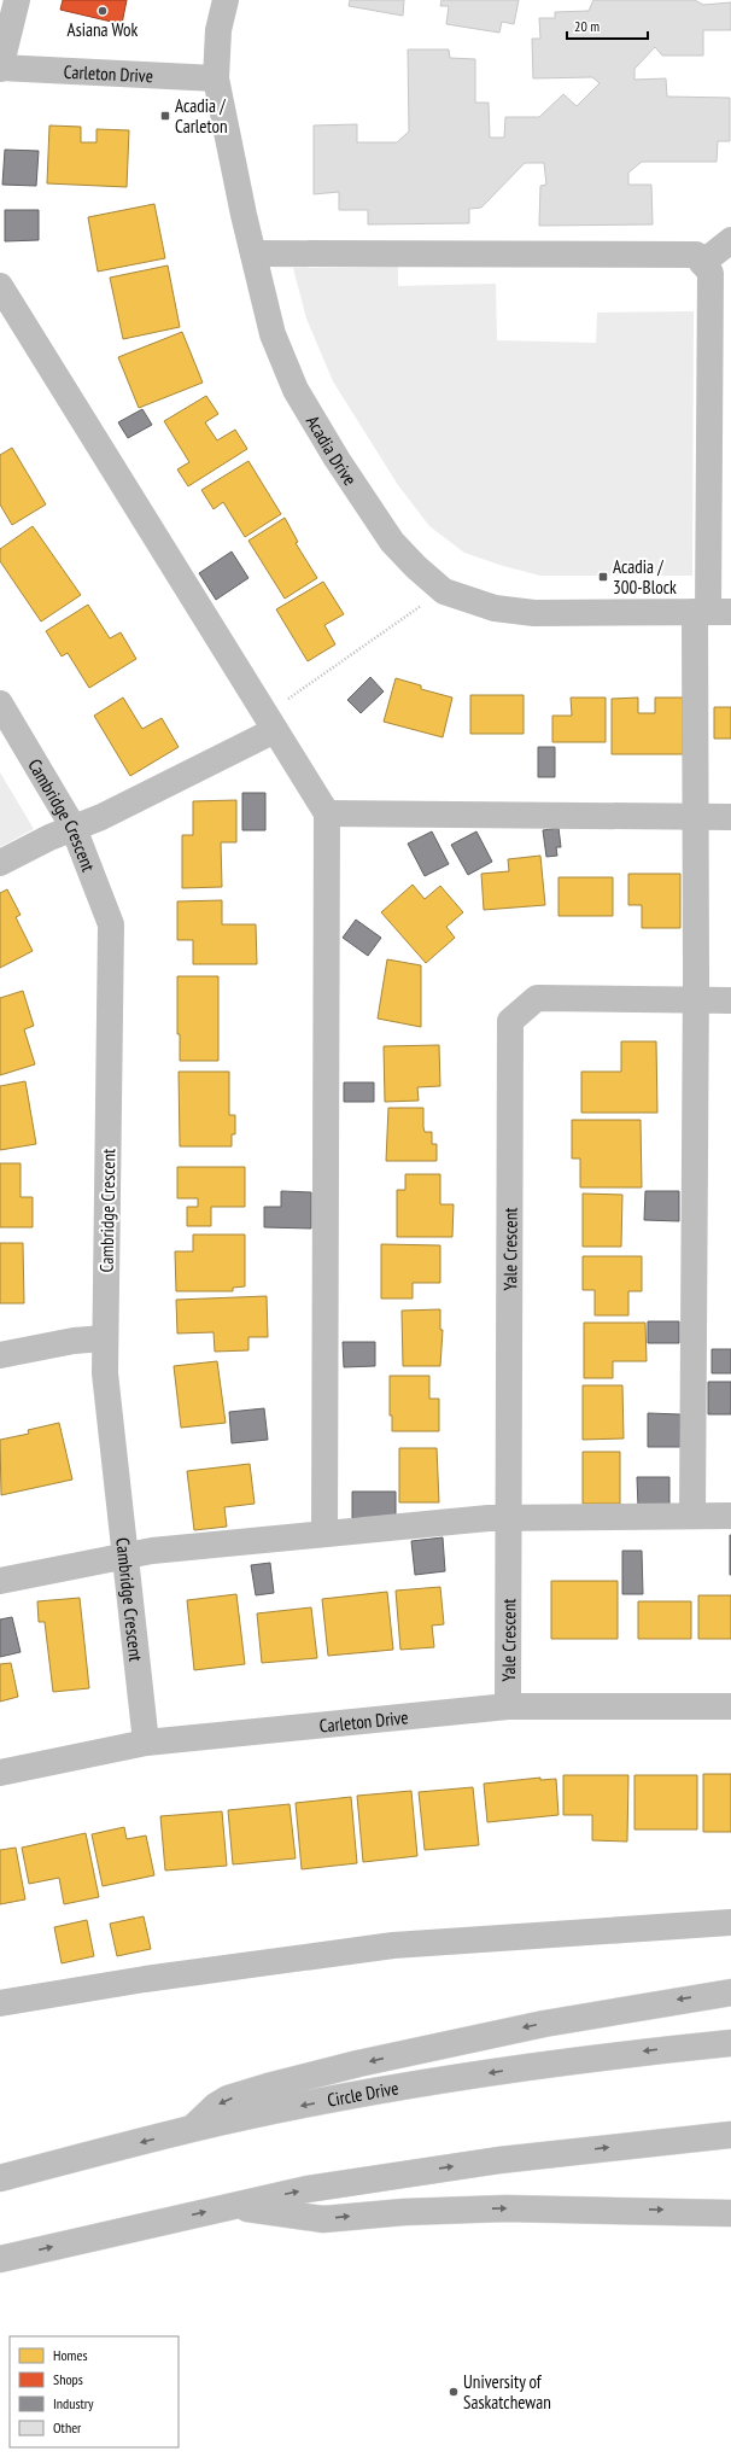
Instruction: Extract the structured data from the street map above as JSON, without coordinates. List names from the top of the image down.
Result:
{
  "streets": {
    "main road": [
      "Carleton Drive",
      "Acadia Drive",
      "Cambridge Crescent",
      "Yale Crescent",
      "Circle Drive"
    ]
  },
  "crossings": [
    ["Carleton Drive", "Acadia Drive"],
    ["Carleton Drive", "Cambridge Crescent"],
    ["Carleton Drive", "Yale Crescent"]
  ],
  "places": {
    "other": ["Asiana Wok", "University of Saskatchewan"],
    "transit": ["Acadia / Carleton", "Acadia / 300-Block"]
  },
  "legend": [
    "Homes",
    "Shops",
    "Industry",
    "Other"
  ],
  "scale_bar": "20 m"
}
